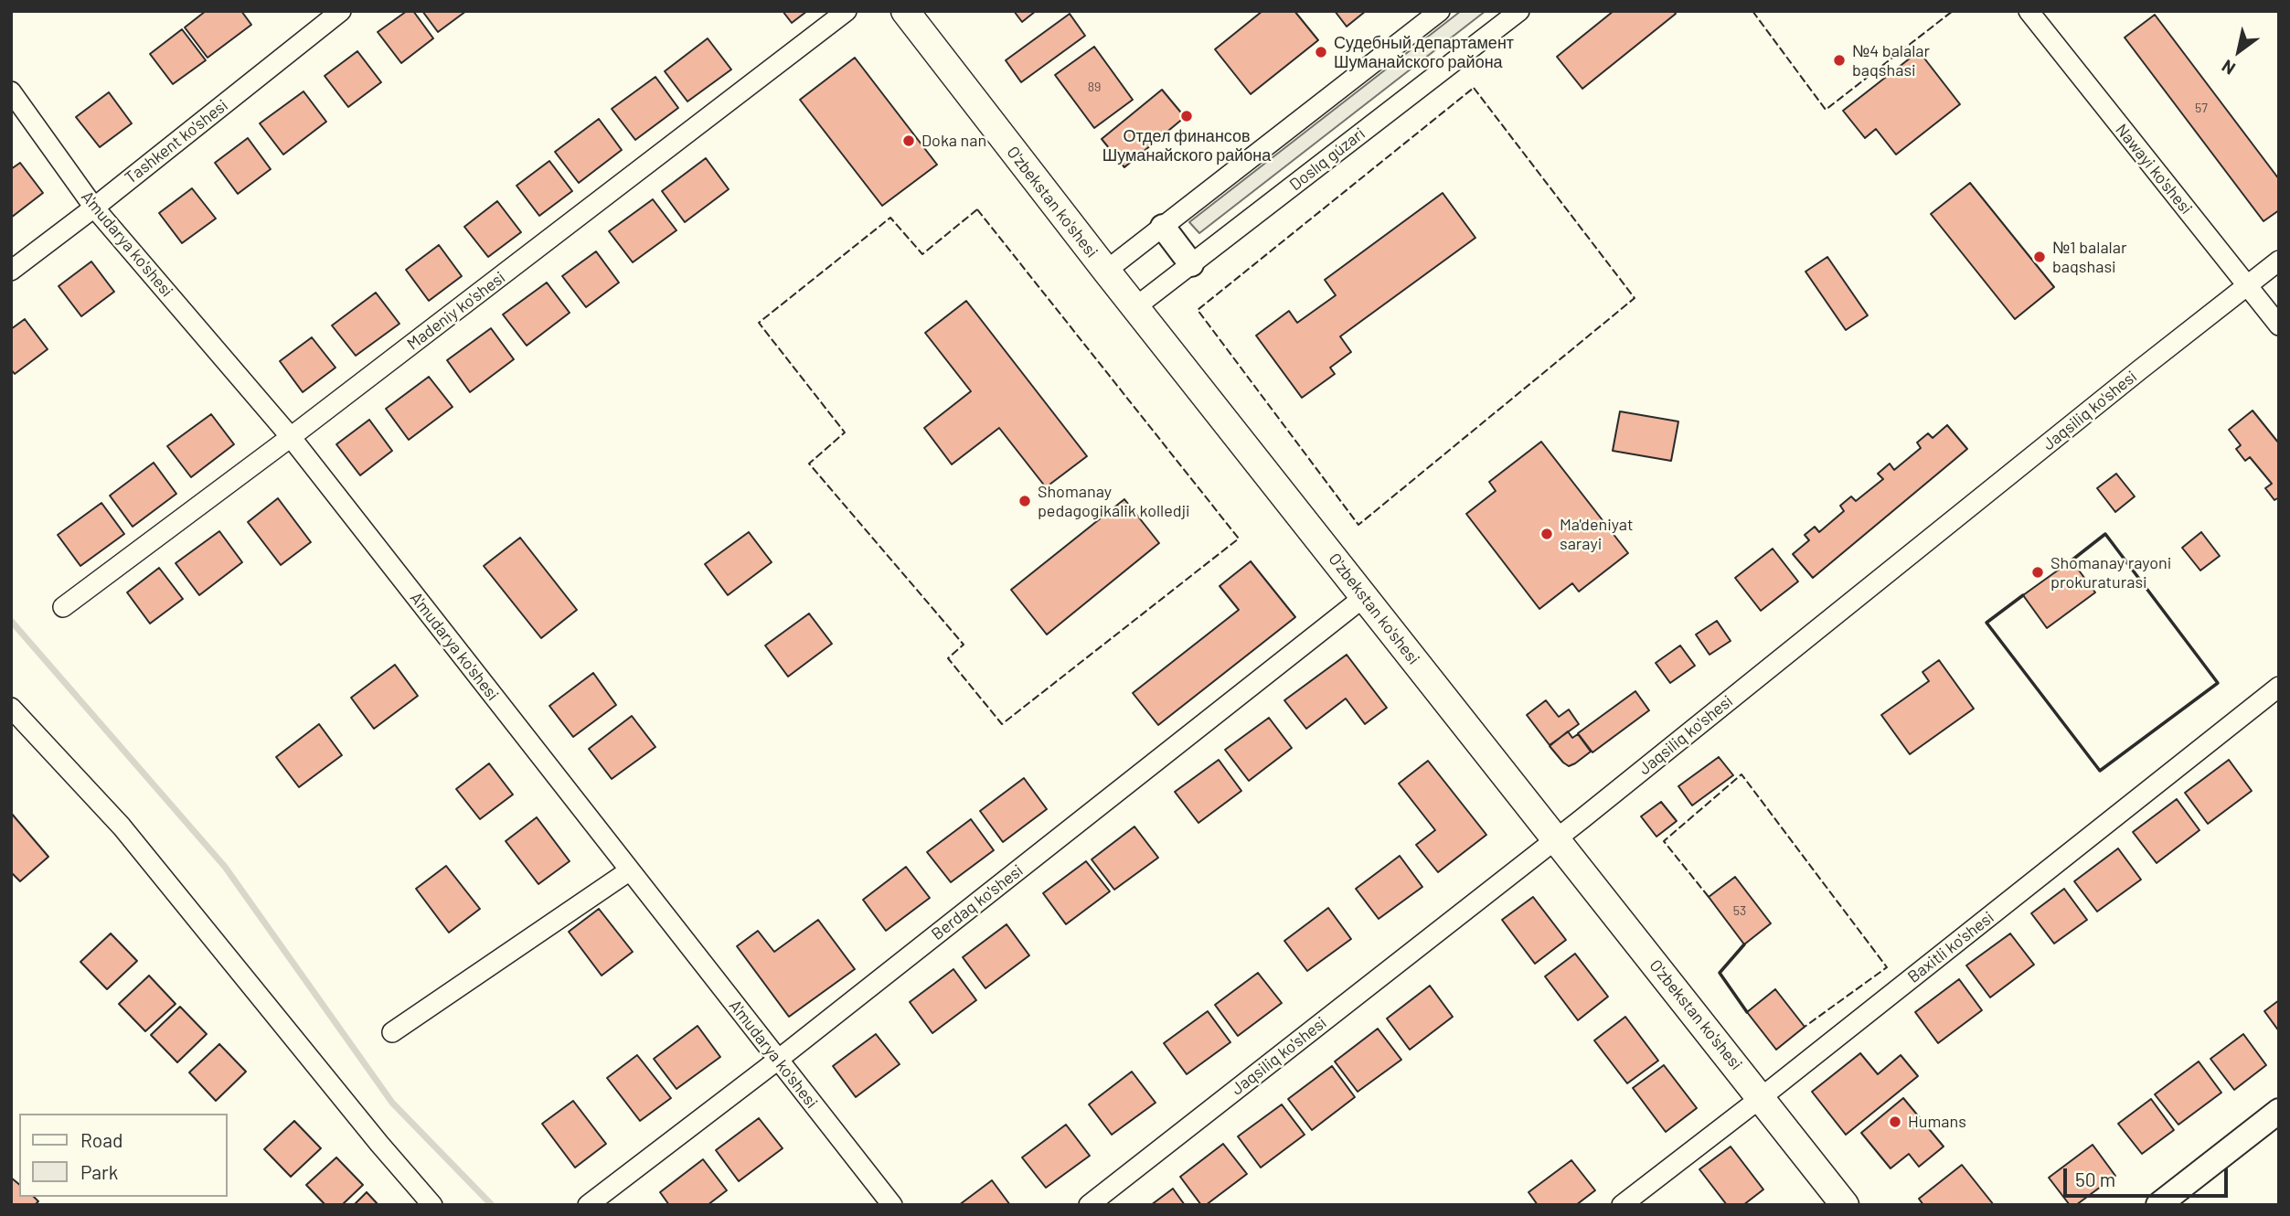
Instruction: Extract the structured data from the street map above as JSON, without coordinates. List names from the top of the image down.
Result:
{
  "streets": {
    "main road": ["O'zbekstan ko'shesi"],
    "street": [
      "Tashkent ko'shesi",
      "Doslıq gúzari",
      "Nawayi ko'shesi",
      "A'mudarya ko'shesi",
      "Madeniy ko'shesi",
      "Jaqsiliq ko'shesi",
      "Berdaq ko'shesi",
      "Baxitli ko'shesi"
    ]
  },
  "crossings": [
    ["Tashkent ko'shesi", "A'mudarya ko'shesi"],
    ["Doslıq gúzari", "O'zbekstan ko'shesi"],
    ["Nawayi ko'shesi", "Jaqsiliq ko'shesi"],
    ["O'zbekstan ko'shesi", "Jaqsiliq ko'shesi"],
    ["O'zbekstan ko'shesi", "Berdaq ko'shesi"],
    ["O'zbekstan ko'shesi", "Baxitli ko'shesi"],
    ["A'mudarya ko'shesi", "Madeniy ko'shesi"],
    ["A'mudarya ko'shesi", "Berdaq ko'shesi"]
  ],
  "places": [
    "Судебный департамент Шуманайского района",
    "№4 balalar baqshasi",
    "Отдел финансов Шуманайского района",
    "Doka nan",
    "№1 balalar baqshasi",
    "Shomanay pedagogikalik kolledji",
    "Ma'deniyat sarayi",
    "Shomanay rayoni prokuraturasi",
    "Humans"
  ],
  "house_numbers": ["89", "57", "53"],
  "legend": ["Road", "Park"],
  "scale_bar": "50 m",
  "north": "bottom left"
}
